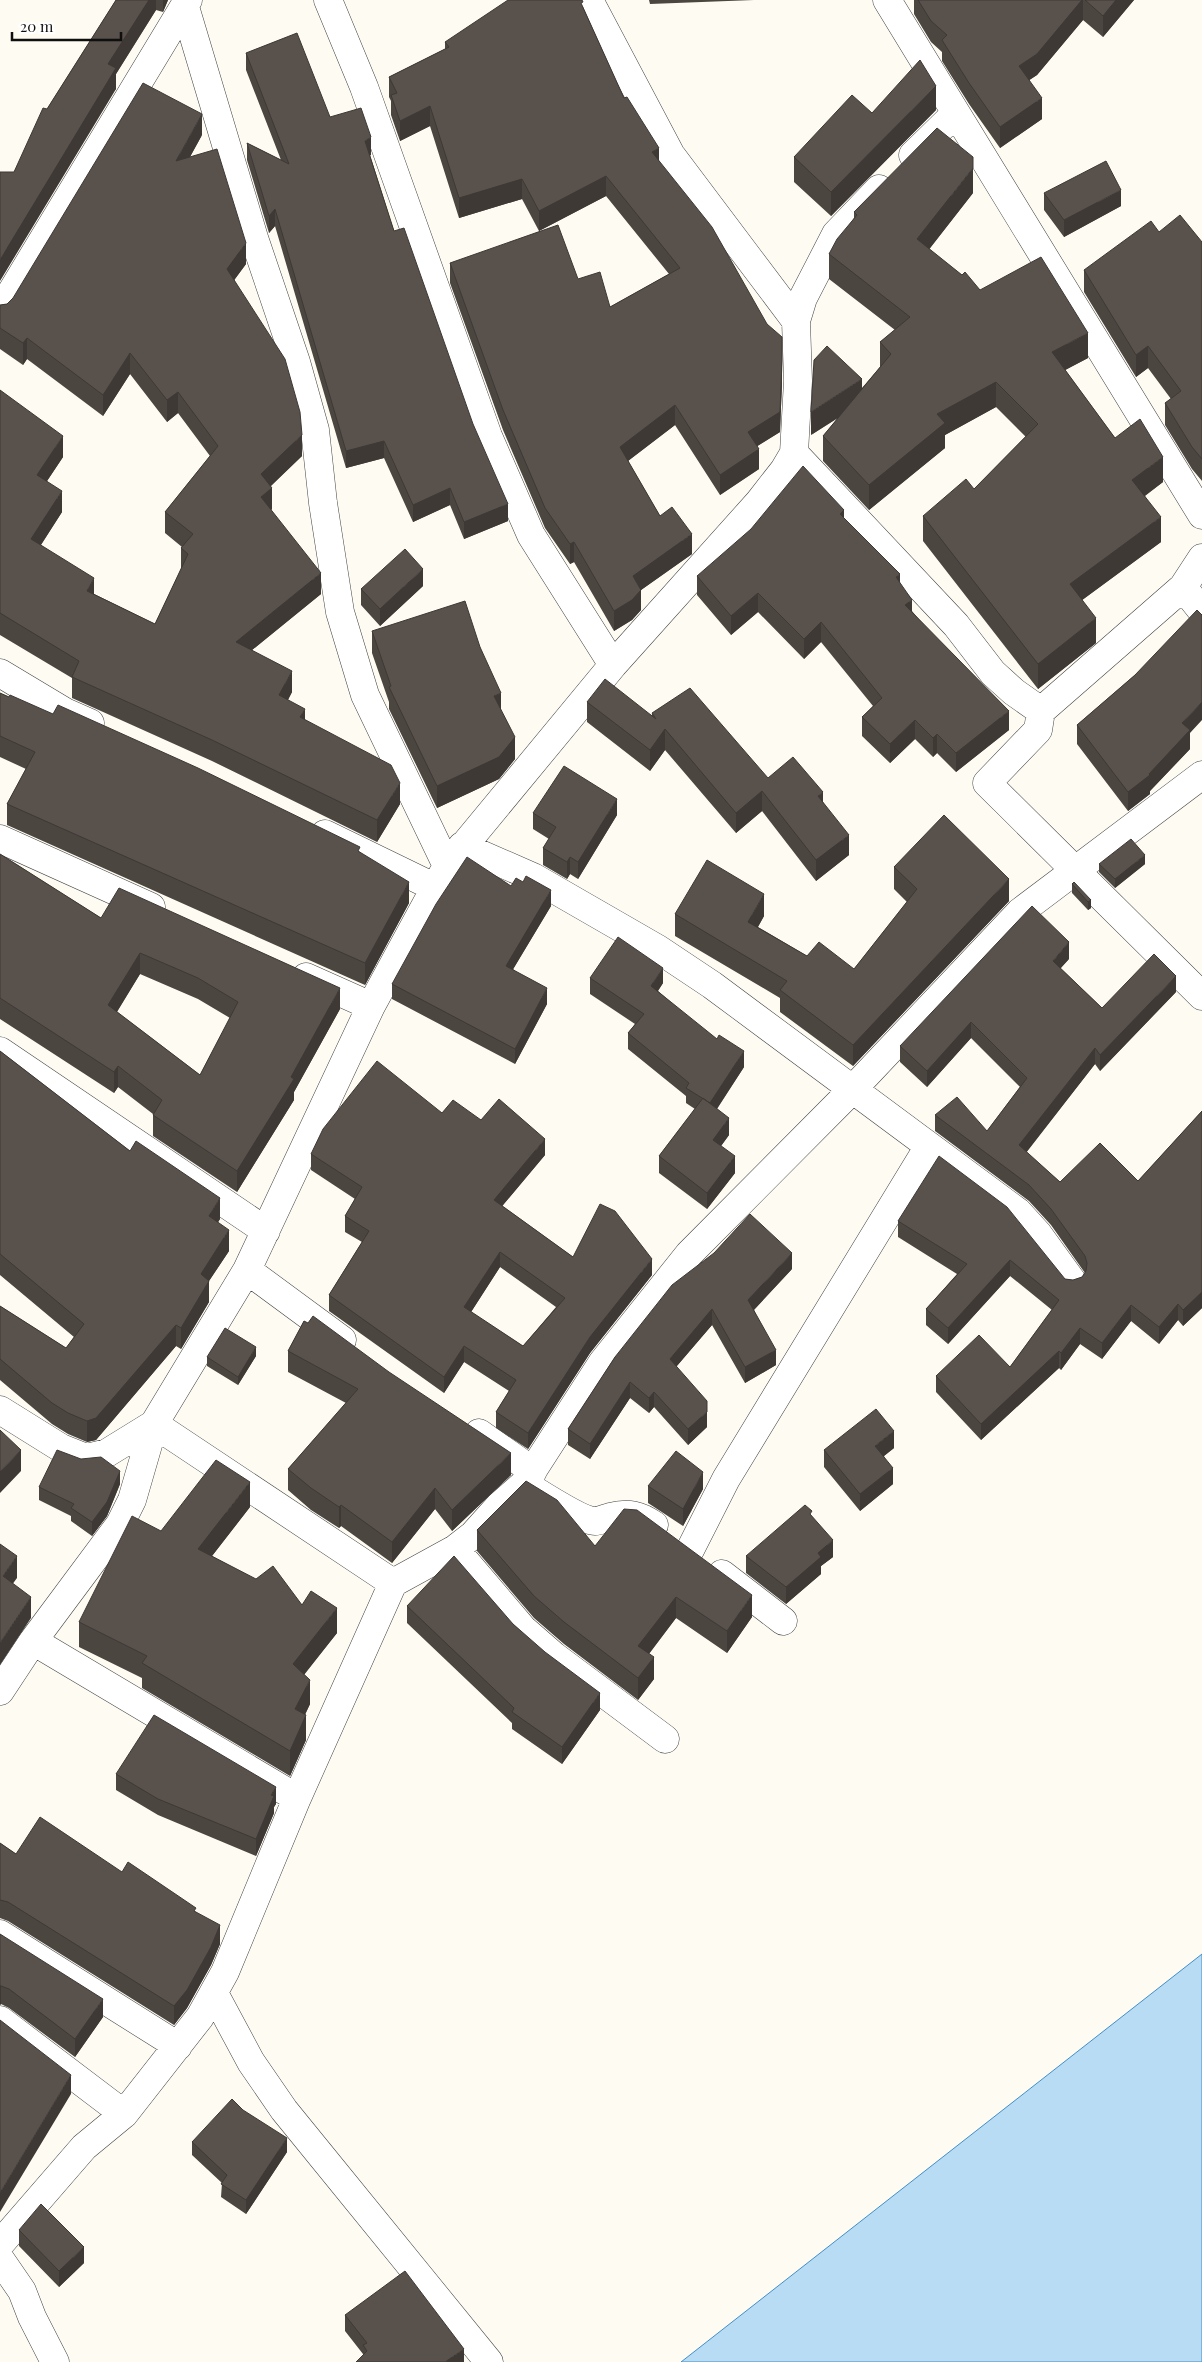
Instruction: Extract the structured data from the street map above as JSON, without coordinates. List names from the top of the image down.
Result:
{
  "scale_bar": "20 m"
}
